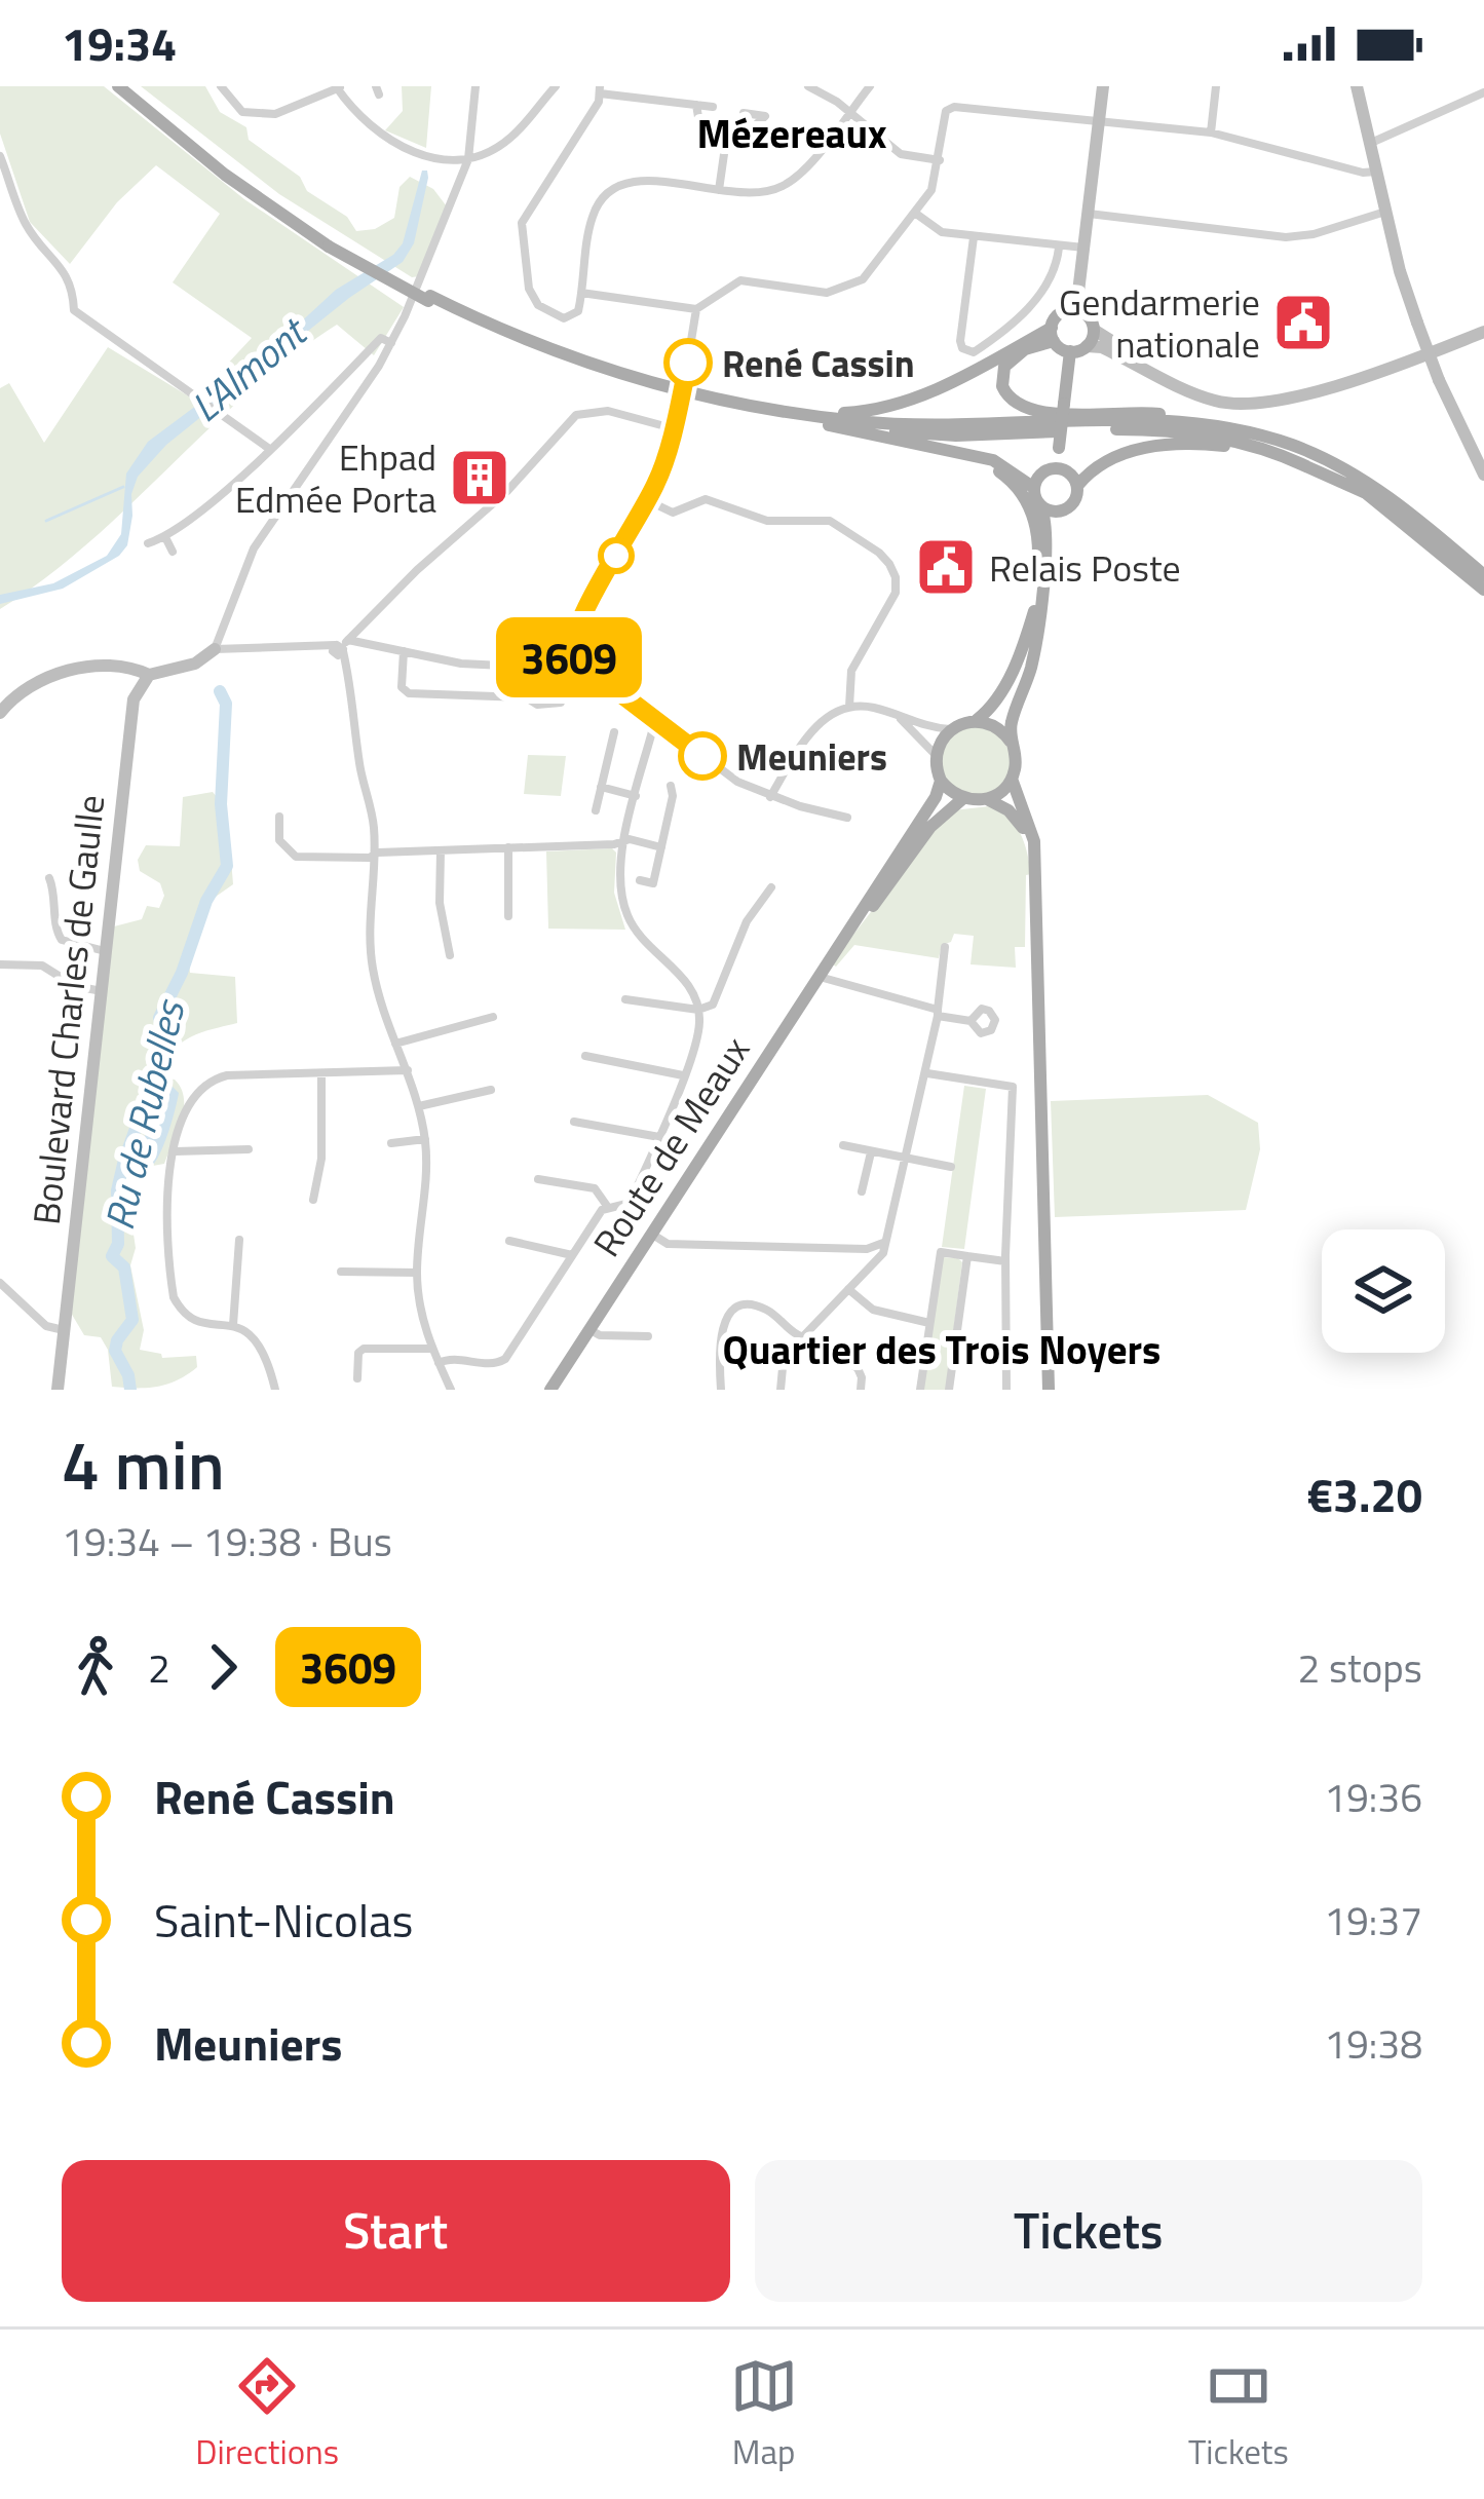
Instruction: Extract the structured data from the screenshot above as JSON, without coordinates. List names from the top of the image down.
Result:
{
  "streets": {
    "main road": ["Route de Meaux"],
    "street": ["Boulevard Charles de Gaulle"]
  },
  "districts": ["Mézereaux", "Quartier des Trois Noyers"],
  "water": ["L'Almont", "Ru de Rubelles"],
  "places": {
    "public building": ["Gendarmerie nationale", "Relais Poste"],
    "other": ["René Cassin", "Meuniers"],
    "building": ["Ehpad Edmée Porta"]
  },
  "lines": ["bus line 3609"],
  "page": {
    "status": "19:34",
    "on_map": "3609",
    "heading": ["4 min", "19:34 – 19:38 · Bus", "€3.20"],
    "legs": ["2", "3609", "2 stops"],
    "list": [
      {
        "name": "René Cassin",
        "value": "19:36"
      },
      {
        "name": "Saint-Nicolas",
        "value": "19:37"
      },
      {
        "name": "Meuniers",
        "value": "19:38"
      }
    ],
    "buttons": ["Start", "Tickets"],
    "tabs": ["Directions", "Map", "Tickets"]
  }
}
